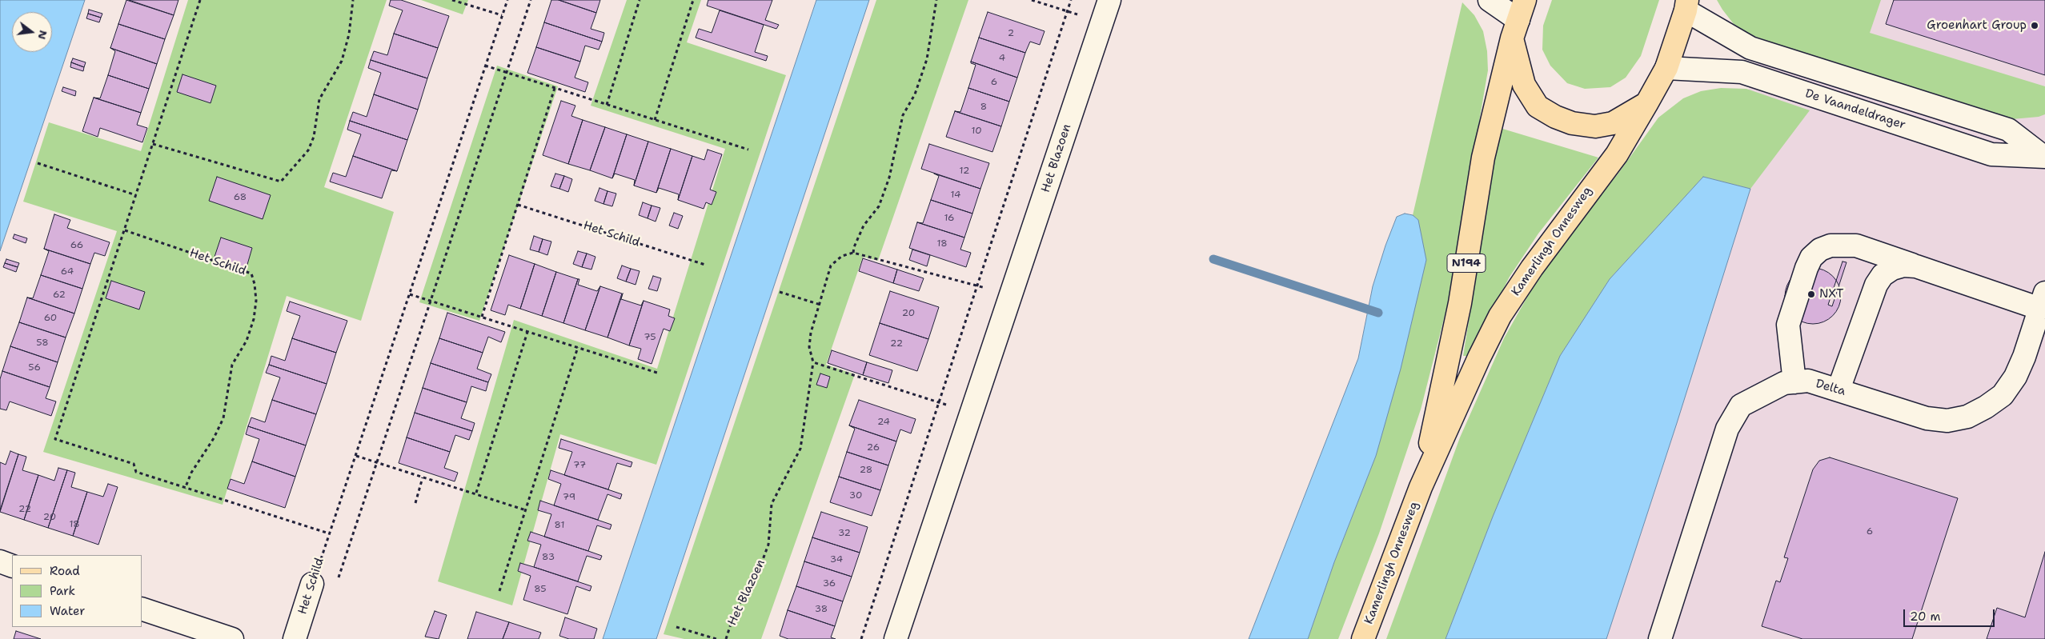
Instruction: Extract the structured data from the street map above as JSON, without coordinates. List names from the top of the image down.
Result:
{
  "streets": {
    "main road": ["Kamerlingh Onnesweg", "N194"],
    "street": [
      "De Vaandeldrager",
      "Het Blazoen",
      "Het Schild",
      "Delta"
    ]
  },
  "crossings": [
    ["De Vaandeldrager", "Kamerlingh Onnesweg"]
  ],
  "places": ["Groenhart Group", "NXT"],
  "house_numbers": [
    "2",
    "4",
    "6",
    "8",
    "10",
    "12",
    "14",
    "68",
    "16",
    "18",
    "66",
    "64",
    "62",
    "20",
    "60",
    "75",
    "58",
    "22",
    "56",
    "24",
    "26",
    "77",
    "28",
    "30",
    "79",
    "22",
    "20",
    "18",
    "81",
    "6",
    "32",
    "83",
    "34",
    "36",
    "85",
    "38"
  ],
  "legend": ["Road", "Park", "Water"],
  "scale_bar": "20 m",
  "north": "right"
}
